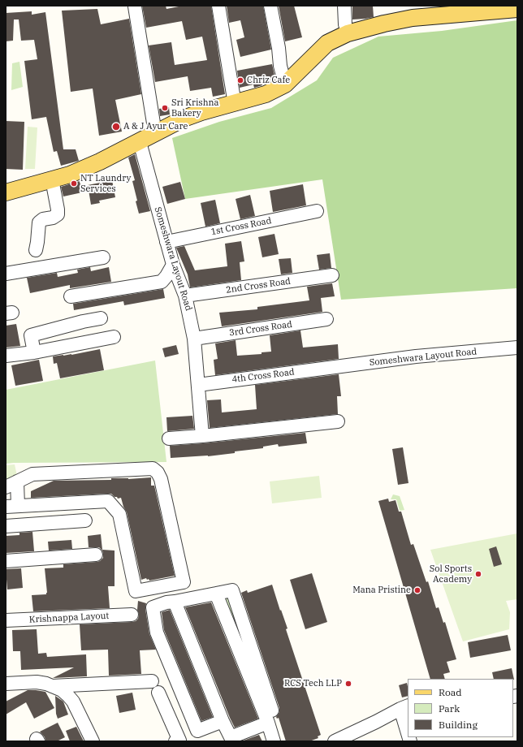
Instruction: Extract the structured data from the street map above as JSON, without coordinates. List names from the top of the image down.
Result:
{
  "streets": {
    "street": [
      "1st Cross Road",
      "Someshwara Layout Road",
      "2nd Cross Road",
      "3rd Cross Road",
      "4th Cross Road",
      "Krishnappa Layout"
    ]
  },
  "crossings": [
    ["1st Cross Road", "Someshwara Layout Road"],
    ["Someshwara Layout Road", "2nd Cross Road"],
    ["Someshwara Layout Road", "3rd Cross Road"],
    ["Someshwara Layout Road", "4th Cross Road"]
  ],
  "places": [
    "Chriz Cafe",
    "Sri Krishna Bakery",
    "A & J Ayur Care",
    "NT Laundry Services",
    "Sol Sports Academy",
    "Mana Pristine",
    "RCS Tech LLP"
  ],
  "legend": ["Road", "Park", "Building"]
}
